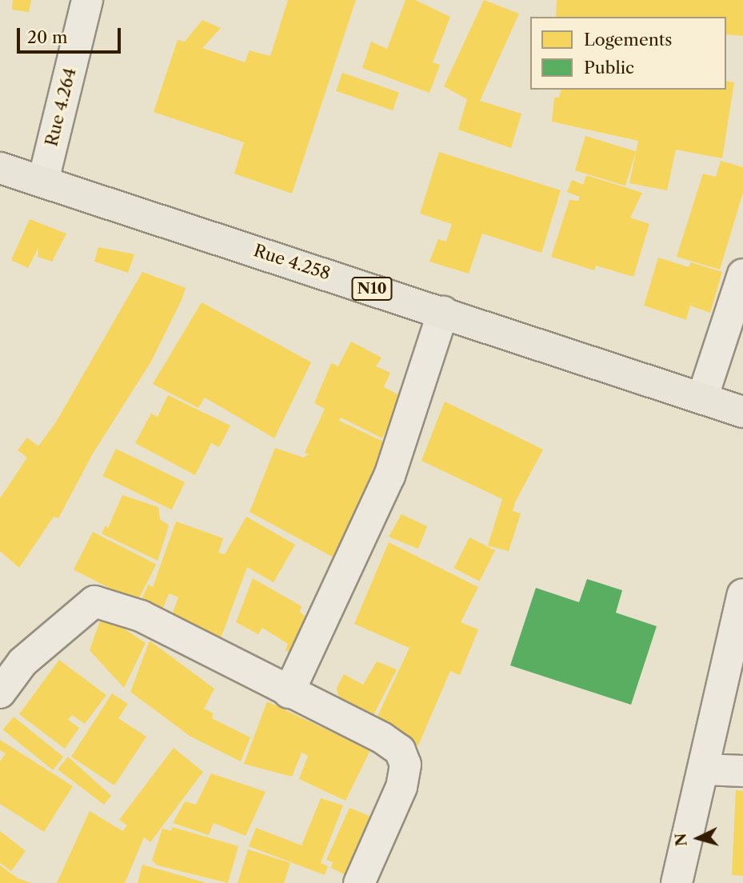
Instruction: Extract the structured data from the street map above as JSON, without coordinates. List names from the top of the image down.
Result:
{
  "streets": {
    "highway": ["Rue 4.258", "N10"],
    "street": ["Rue 4.264"]
  },
  "crossings": [
    ["Rue 4.264", "Rue 4.258"]
  ],
  "legend": ["Logements", "Public"],
  "scale_bar": "20 m",
  "north": "left"
}
